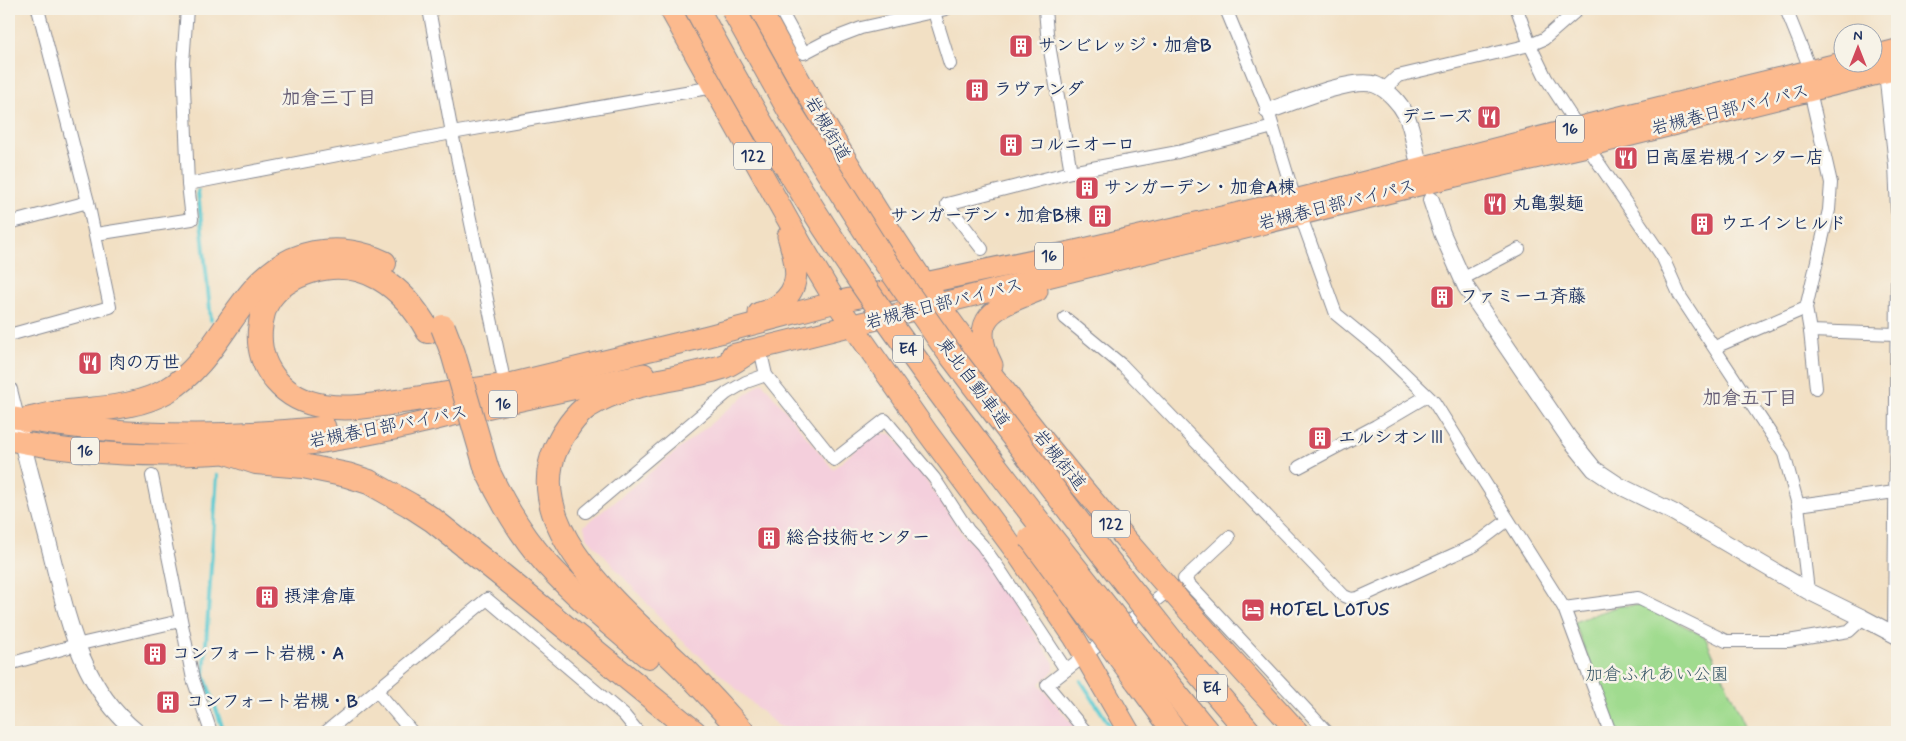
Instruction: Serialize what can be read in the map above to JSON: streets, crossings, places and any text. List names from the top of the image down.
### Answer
{
  "streets": {
    "highway": [
      "岩槻春日部バイパス",
      "岩槻街道",
      "16",
      "122",
      "E4",
      "東北自動車道"
    ]
  },
  "crossings": [
    ["岩槻春日部バイパス", "岩槻街道"],
    ["岩槻春日部バイパス", "122"]
  ],
  "districts": ["加倉三丁目", "加倉五丁目"],
  "parks": ["加倉ふれあい公園"],
  "places": {
    "building": [
      "サンビレッジ・加倉B",
      "ラヴァンダ",
      "コルニオーロ",
      "サンガーデン・加倉A棟",
      "サンガーデン・加倉B棟",
      "ウエインヒルド",
      "ファミーユ斉藤",
      "エルシオンⅢ",
      "総合技術センター",
      "摂津倉庫",
      "コンフォート岩槻・A",
      "コンフォート岩槻・B"
    ],
    "restaurant": [
      "デニーズ",
      "日高屋岩槻インター店",
      "丸亀製麺",
      "肉の万世"
    ],
    "hotel": ["HOTEL LOTUS"]
  },
  "north": "top"
}
